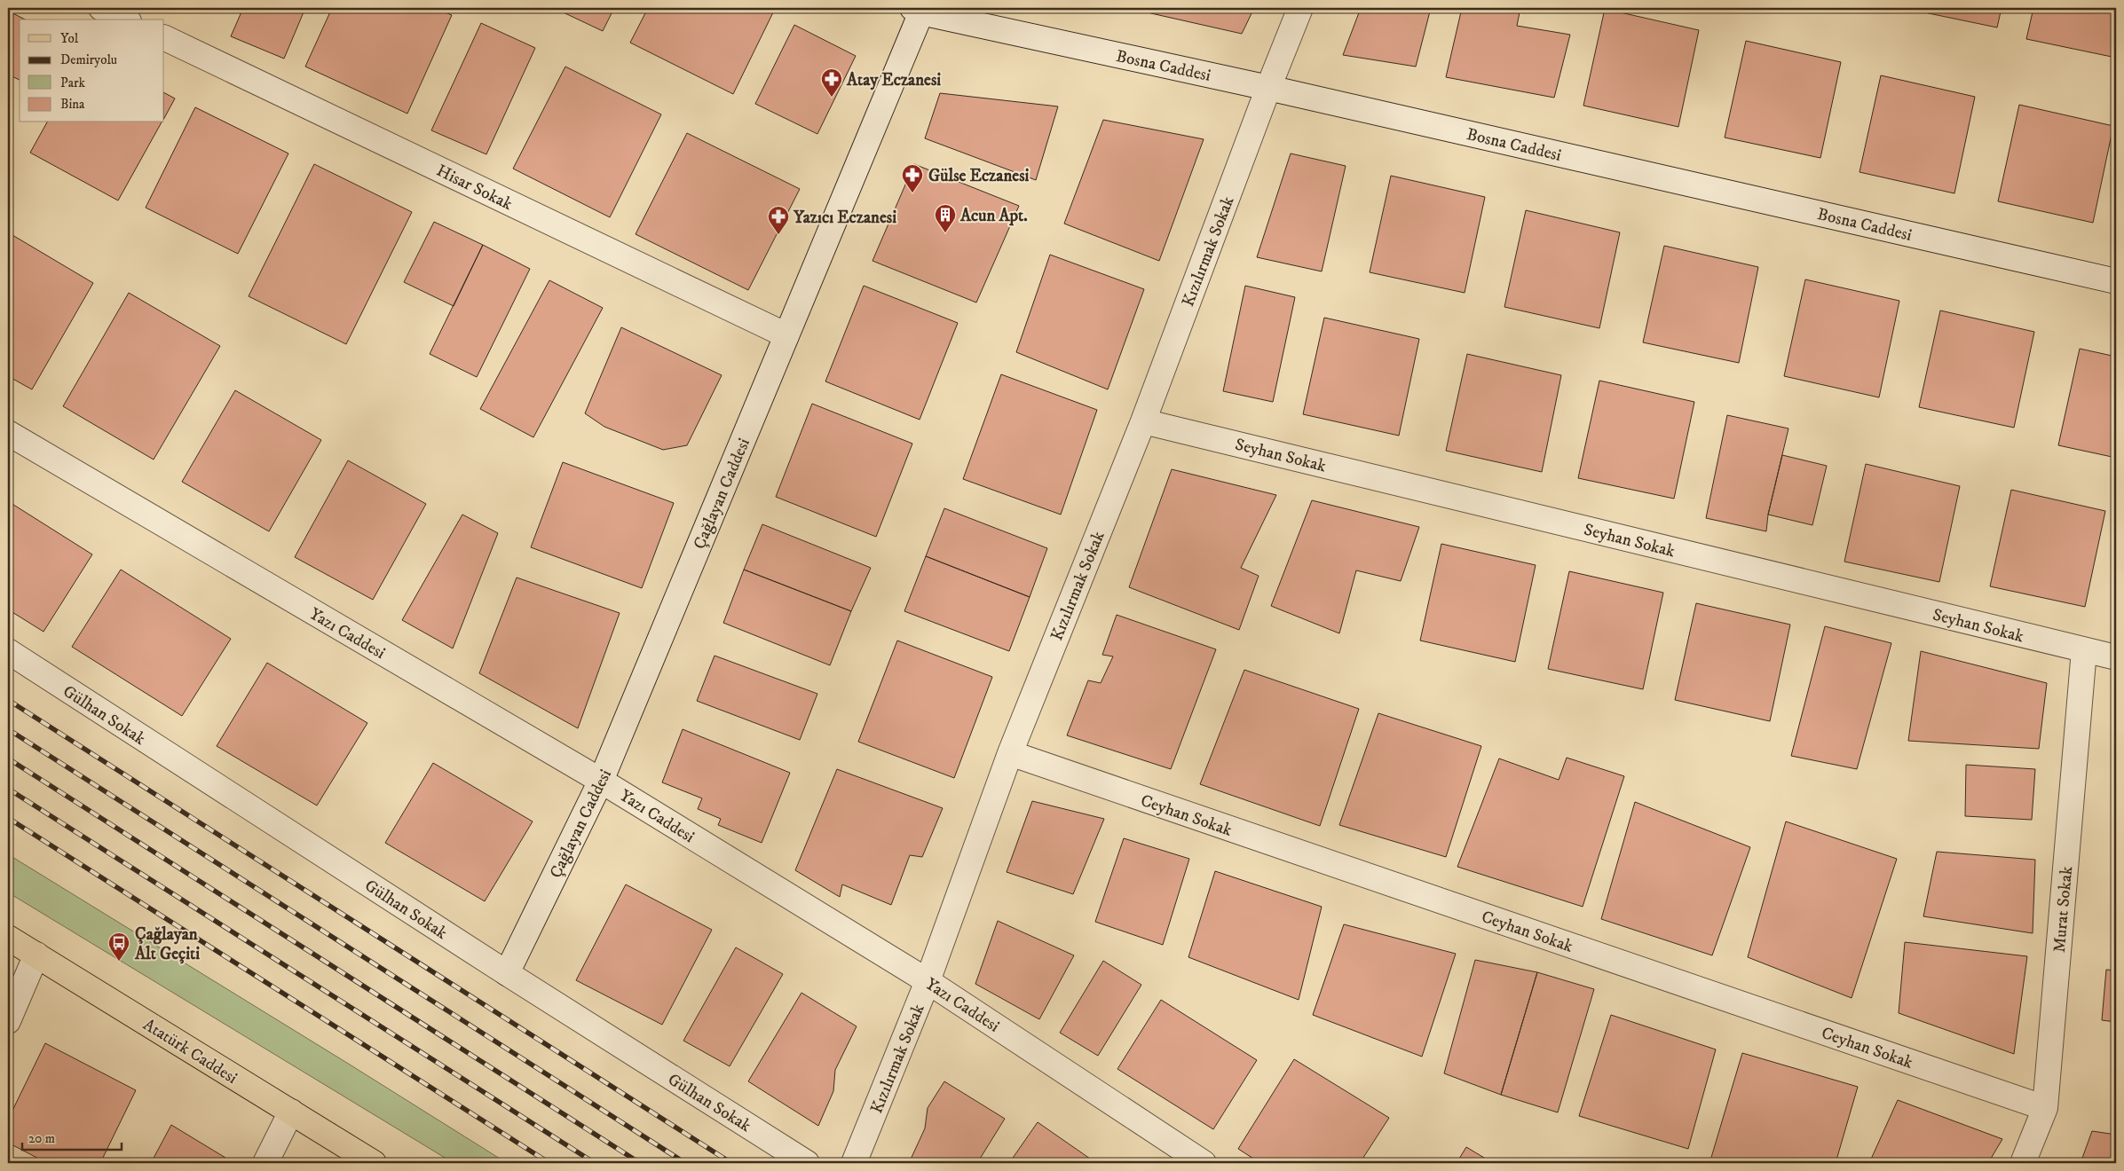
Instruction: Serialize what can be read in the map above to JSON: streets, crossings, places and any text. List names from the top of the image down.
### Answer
{
  "streets": {
    "main road": ["Atatürk Caddesi"],
    "street": [
      "Bosna Caddesi",
      "Hisar Sokak",
      "Kızılırmak Sokak",
      "Seyhan Sokak",
      "Çağlayan Caddesi",
      "Yazı Caddesi",
      "Gülhan Sokak",
      "Ceyhan Sokak",
      "Murat Sokak"
    ]
  },
  "crossings": [
    ["Bosna Caddesi", "Kızılırmak Sokak"],
    ["Bosna Caddesi", "Çağlayan Caddesi"],
    ["Hisar Sokak", "Çağlayan Caddesi"],
    ["Kızılırmak Sokak", "Seyhan Sokak"],
    ["Kızılırmak Sokak", "Yazı Caddesi"],
    ["Kızılırmak Sokak", "Ceyhan Sokak"],
    ["Seyhan Sokak", "Murat Sokak"],
    ["Çağlayan Caddesi", "Yazı Caddesi"],
    ["Çağlayan Caddesi", "Gülhan Sokak"],
    ["Ceyhan Sokak", "Murat Sokak"]
  ],
  "places": {
    "pharmacy": ["Atay Eczanesi", "Gülse Eczanesi", "Yazıcı Eczanesi"],
    "building": ["Acun Apt."],
    "bus stop": ["Çağlayan Alt Geçiti"]
  },
  "legend": [
    "Yol",
    "Demiryolu",
    "Park",
    "Bina"
  ],
  "scale_bar": "20 m"
}
